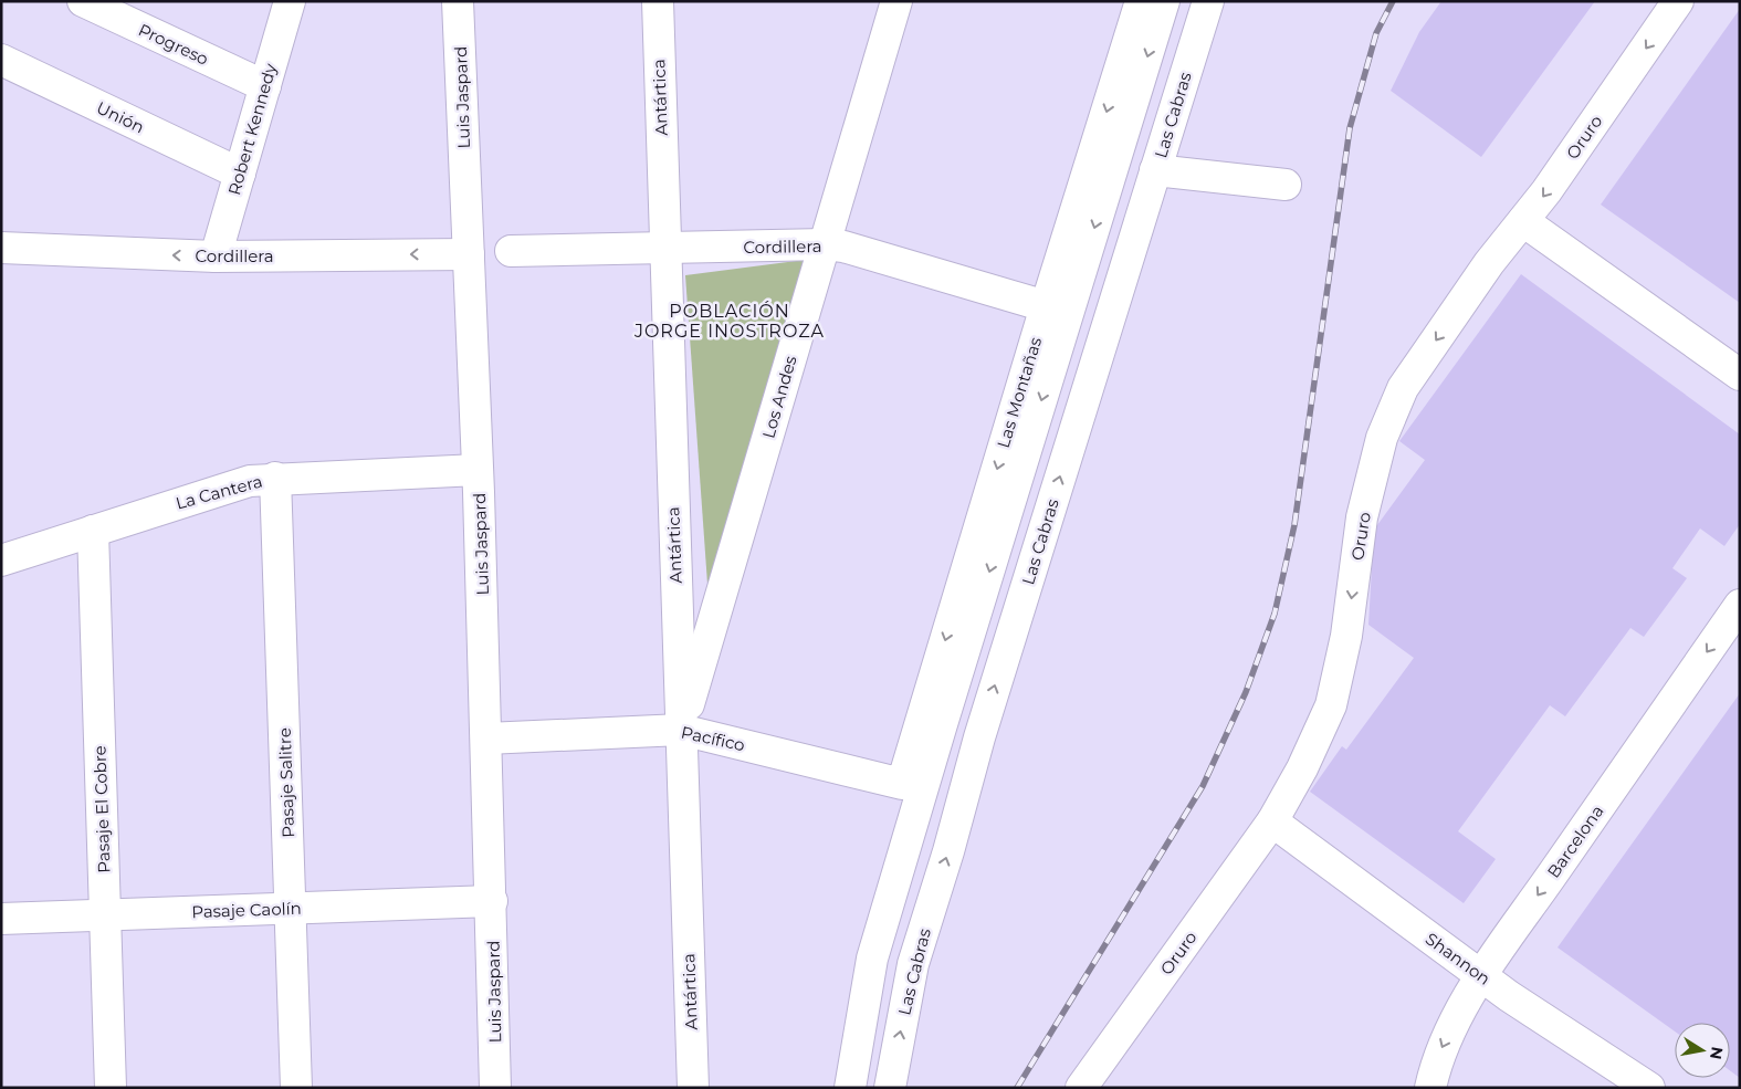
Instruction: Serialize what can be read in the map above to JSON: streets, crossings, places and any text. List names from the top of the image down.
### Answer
{
  "streets": {
    "street": [
      "Progreso",
      "Luis Jaspard",
      "Antártica",
      "Las Cabras",
      "Unión",
      "Robert Kennedy",
      "Oruro",
      "Cordillera",
      "Las Montañas",
      "Los Andes",
      "La Cantera",
      "Pacífico",
      "Pasaje Salitre",
      "Pasaje El Cobre",
      "Barcelona",
      "Pasaje Caolín",
      "Shannon"
    ]
  },
  "crossings": [
    ["Progreso", "Robert Kennedy"],
    ["Luis Jaspard", "Cordillera"],
    ["Luis Jaspard", "La Cantera"],
    ["Luis Jaspard", "Pacífico"],
    ["Luis Jaspard", "Pasaje Caolín"],
    ["Antártica", "Cordillera"],
    ["Antártica", "Los Andes"],
    ["Antártica", "Pacífico"],
    ["Unión", "Robert Kennedy"],
    ["Robert Kennedy", "Cordillera"],
    ["Oruro", "Shannon"],
    ["Cordillera", "Las Montañas"],
    ["Cordillera", "Los Andes"],
    ["Las Montañas", "Pacífico"],
    ["Los Andes", "Pacífico"],
    ["La Cantera", "Pasaje Salitre"],
    ["La Cantera", "Pasaje El Cobre"],
    ["Pasaje Salitre", "Pasaje Caolín"],
    ["Pasaje El Cobre", "Pasaje Caolín"],
    ["Barcelona", "Shannon"]
  ],
  "one_way": ["Oruro", "Cordillera", "Barcelona"],
  "districts": ["POBLACIÓN JORGE INOSTROZA"],
  "north": "right"
}
